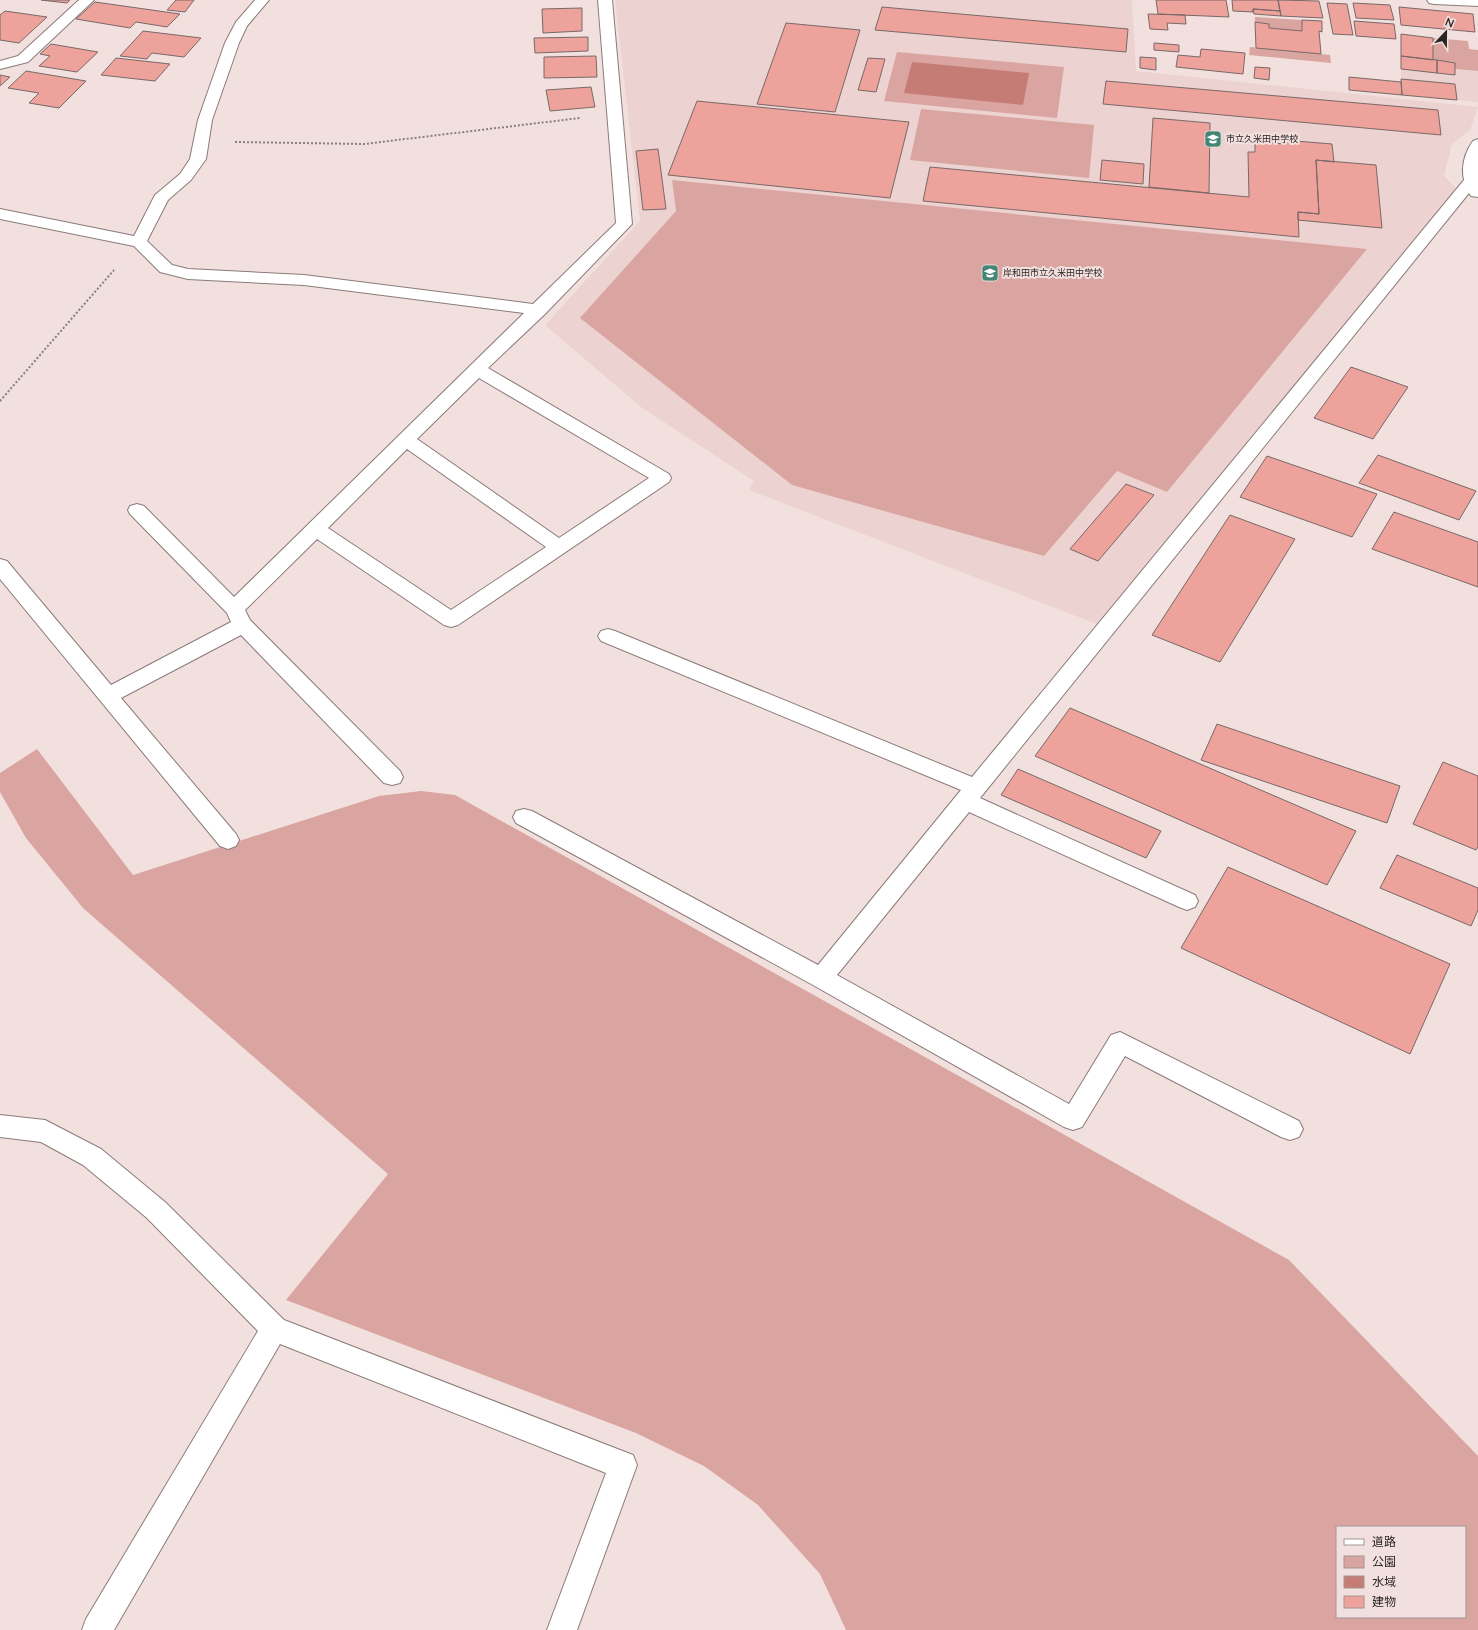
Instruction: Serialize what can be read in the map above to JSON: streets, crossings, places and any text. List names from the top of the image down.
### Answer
{
  "places": {
    "school or university": ["市立久米田中学校", "岸和田市立久米田中学校"]
  },
  "legend": [
    "道路",
    "公園",
    "水域",
    "建物"
  ],
  "north": "top"
}
